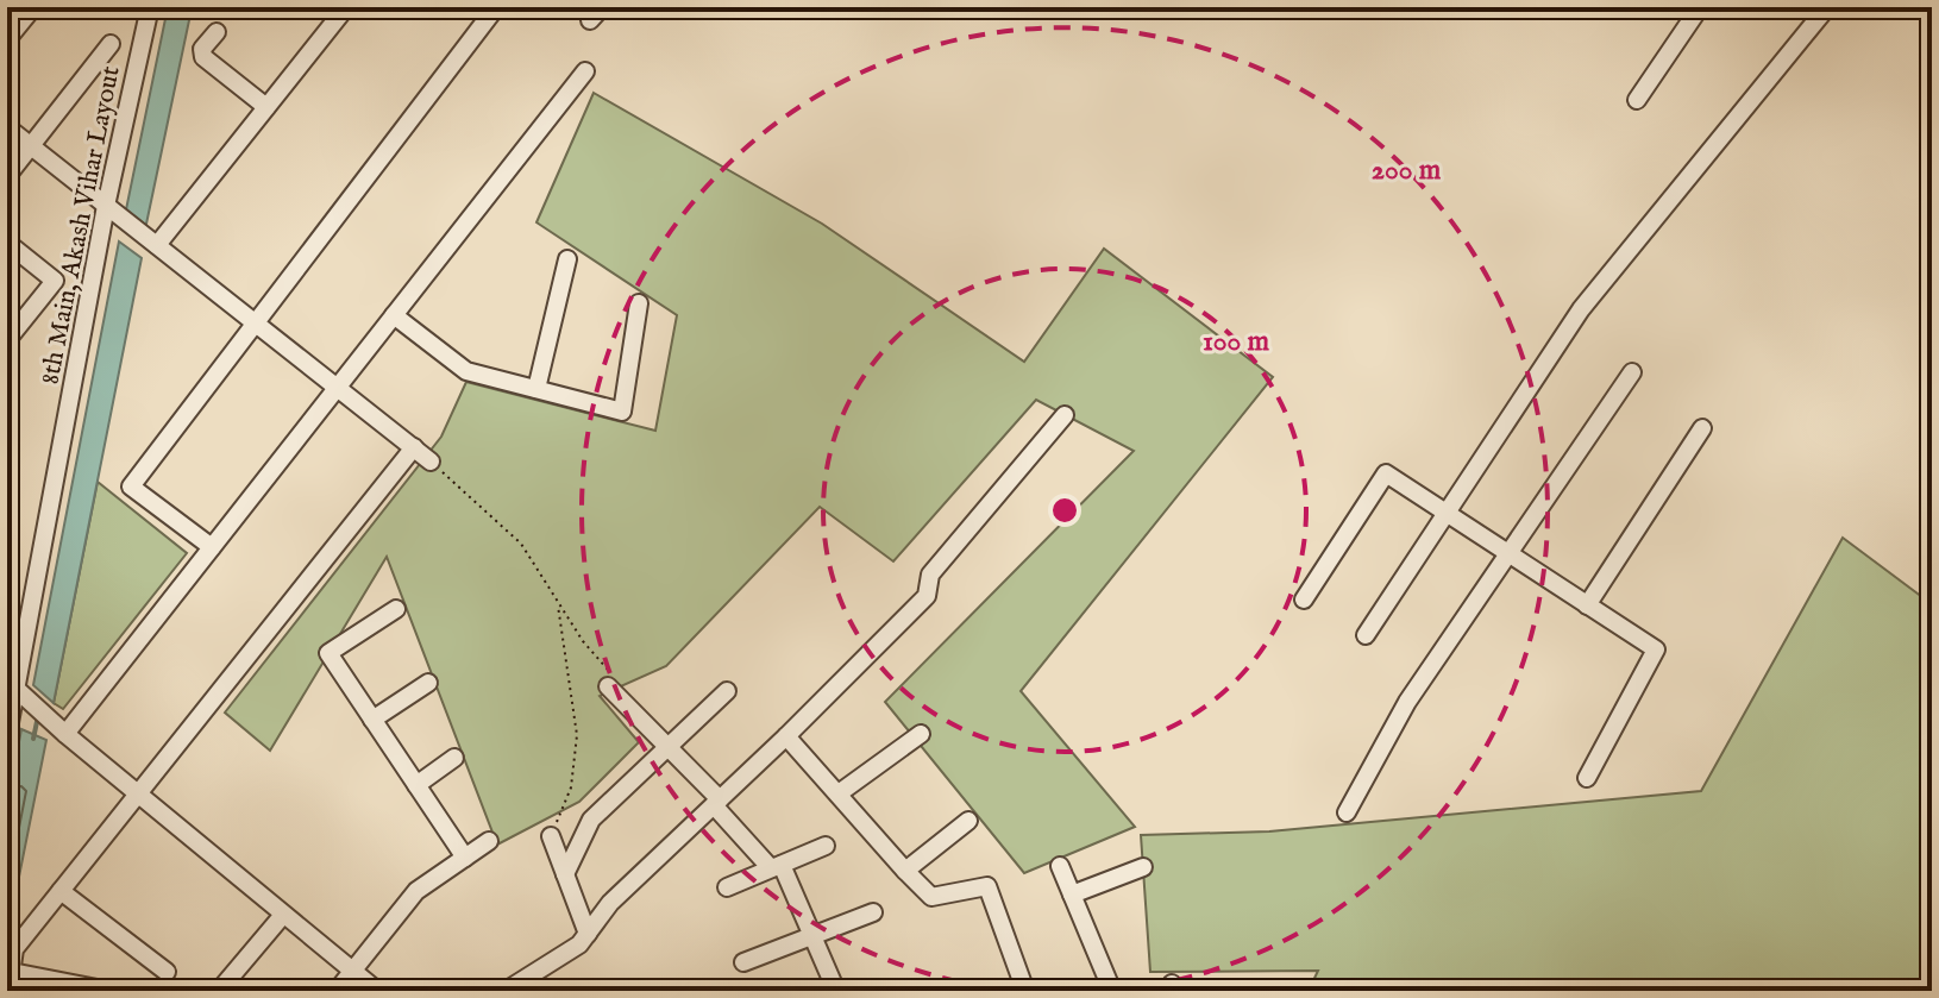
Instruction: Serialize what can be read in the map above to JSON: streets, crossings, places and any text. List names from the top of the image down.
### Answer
{
  "streets": {
    "street": ["8th Main, Akash Vihar Layout"]
  },
  "rings": ["200 m", "100 m"]
}
